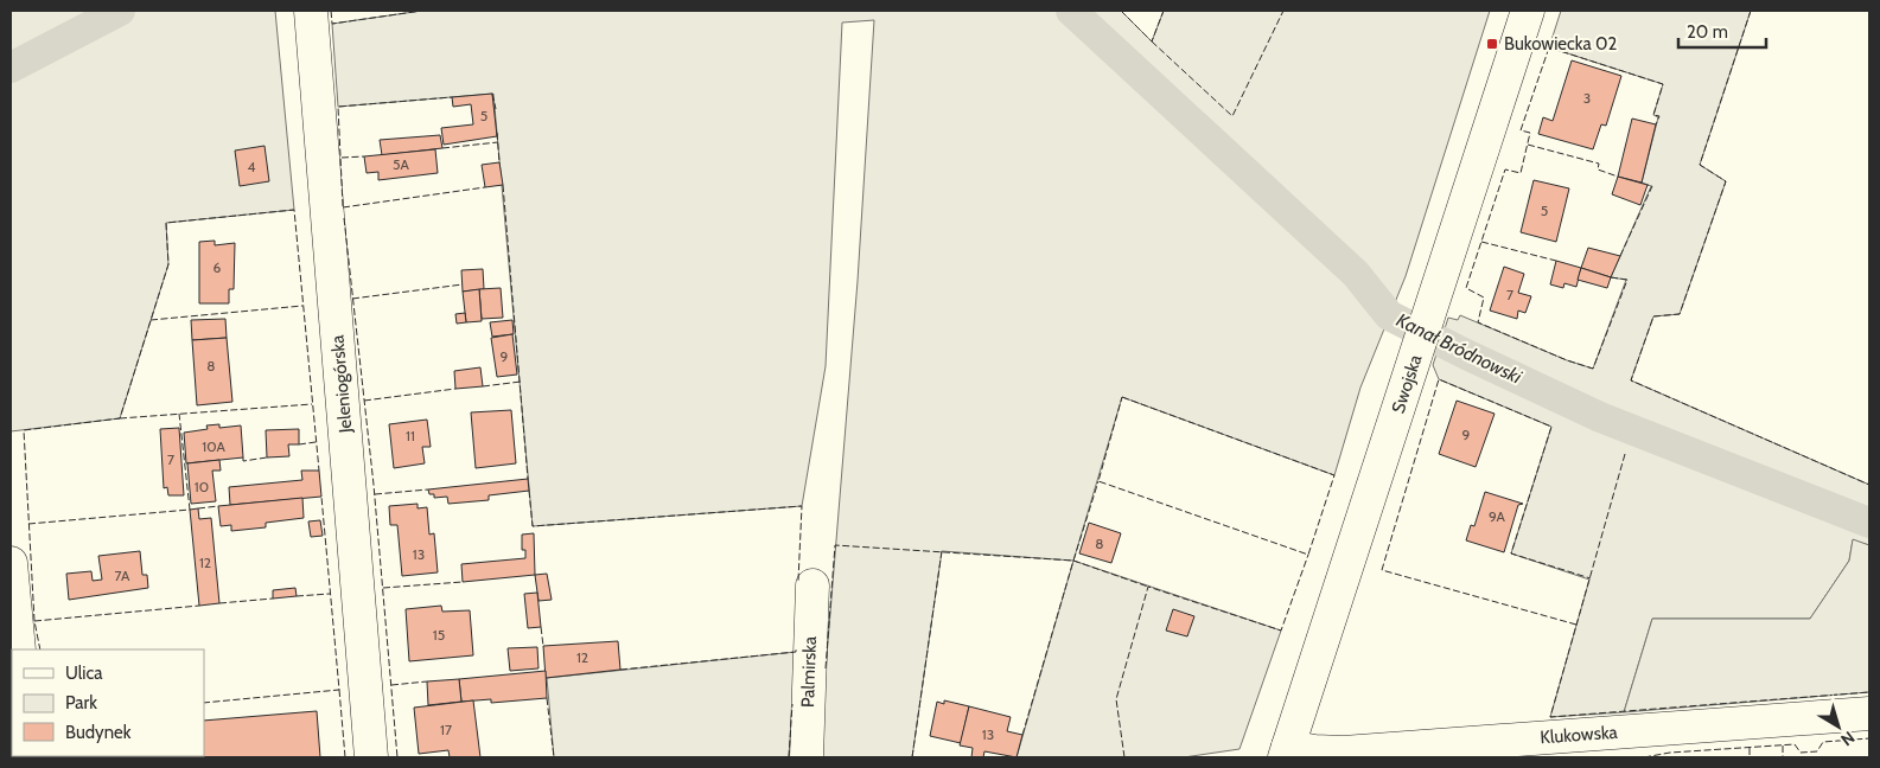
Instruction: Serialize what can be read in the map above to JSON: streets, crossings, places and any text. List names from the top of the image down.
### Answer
{
  "streets": {
    "street": [
      "Jeleniogórska",
      "Swojska",
      "Palmirska",
      "Klukowska"
    ]
  },
  "crossings": [
    ["Swojska", "Klukowska"]
  ],
  "water": ["Kanał Bródnowski"],
  "places": {
    "transit": ["Bukowiecka 02"]
  },
  "house_numbers": [
    "3",
    "5",
    "5A",
    "4",
    "5",
    "6",
    "7",
    "9",
    "8",
    "9",
    "11",
    "10A",
    "7",
    "10",
    "9A",
    "8",
    "13",
    "12",
    "7A",
    "15",
    "12",
    "17",
    "13"
  ],
  "legend": ["Ulica", "Park", "Budynek"],
  "scale_bar": "20 m",
  "north": "bottom right"
}
